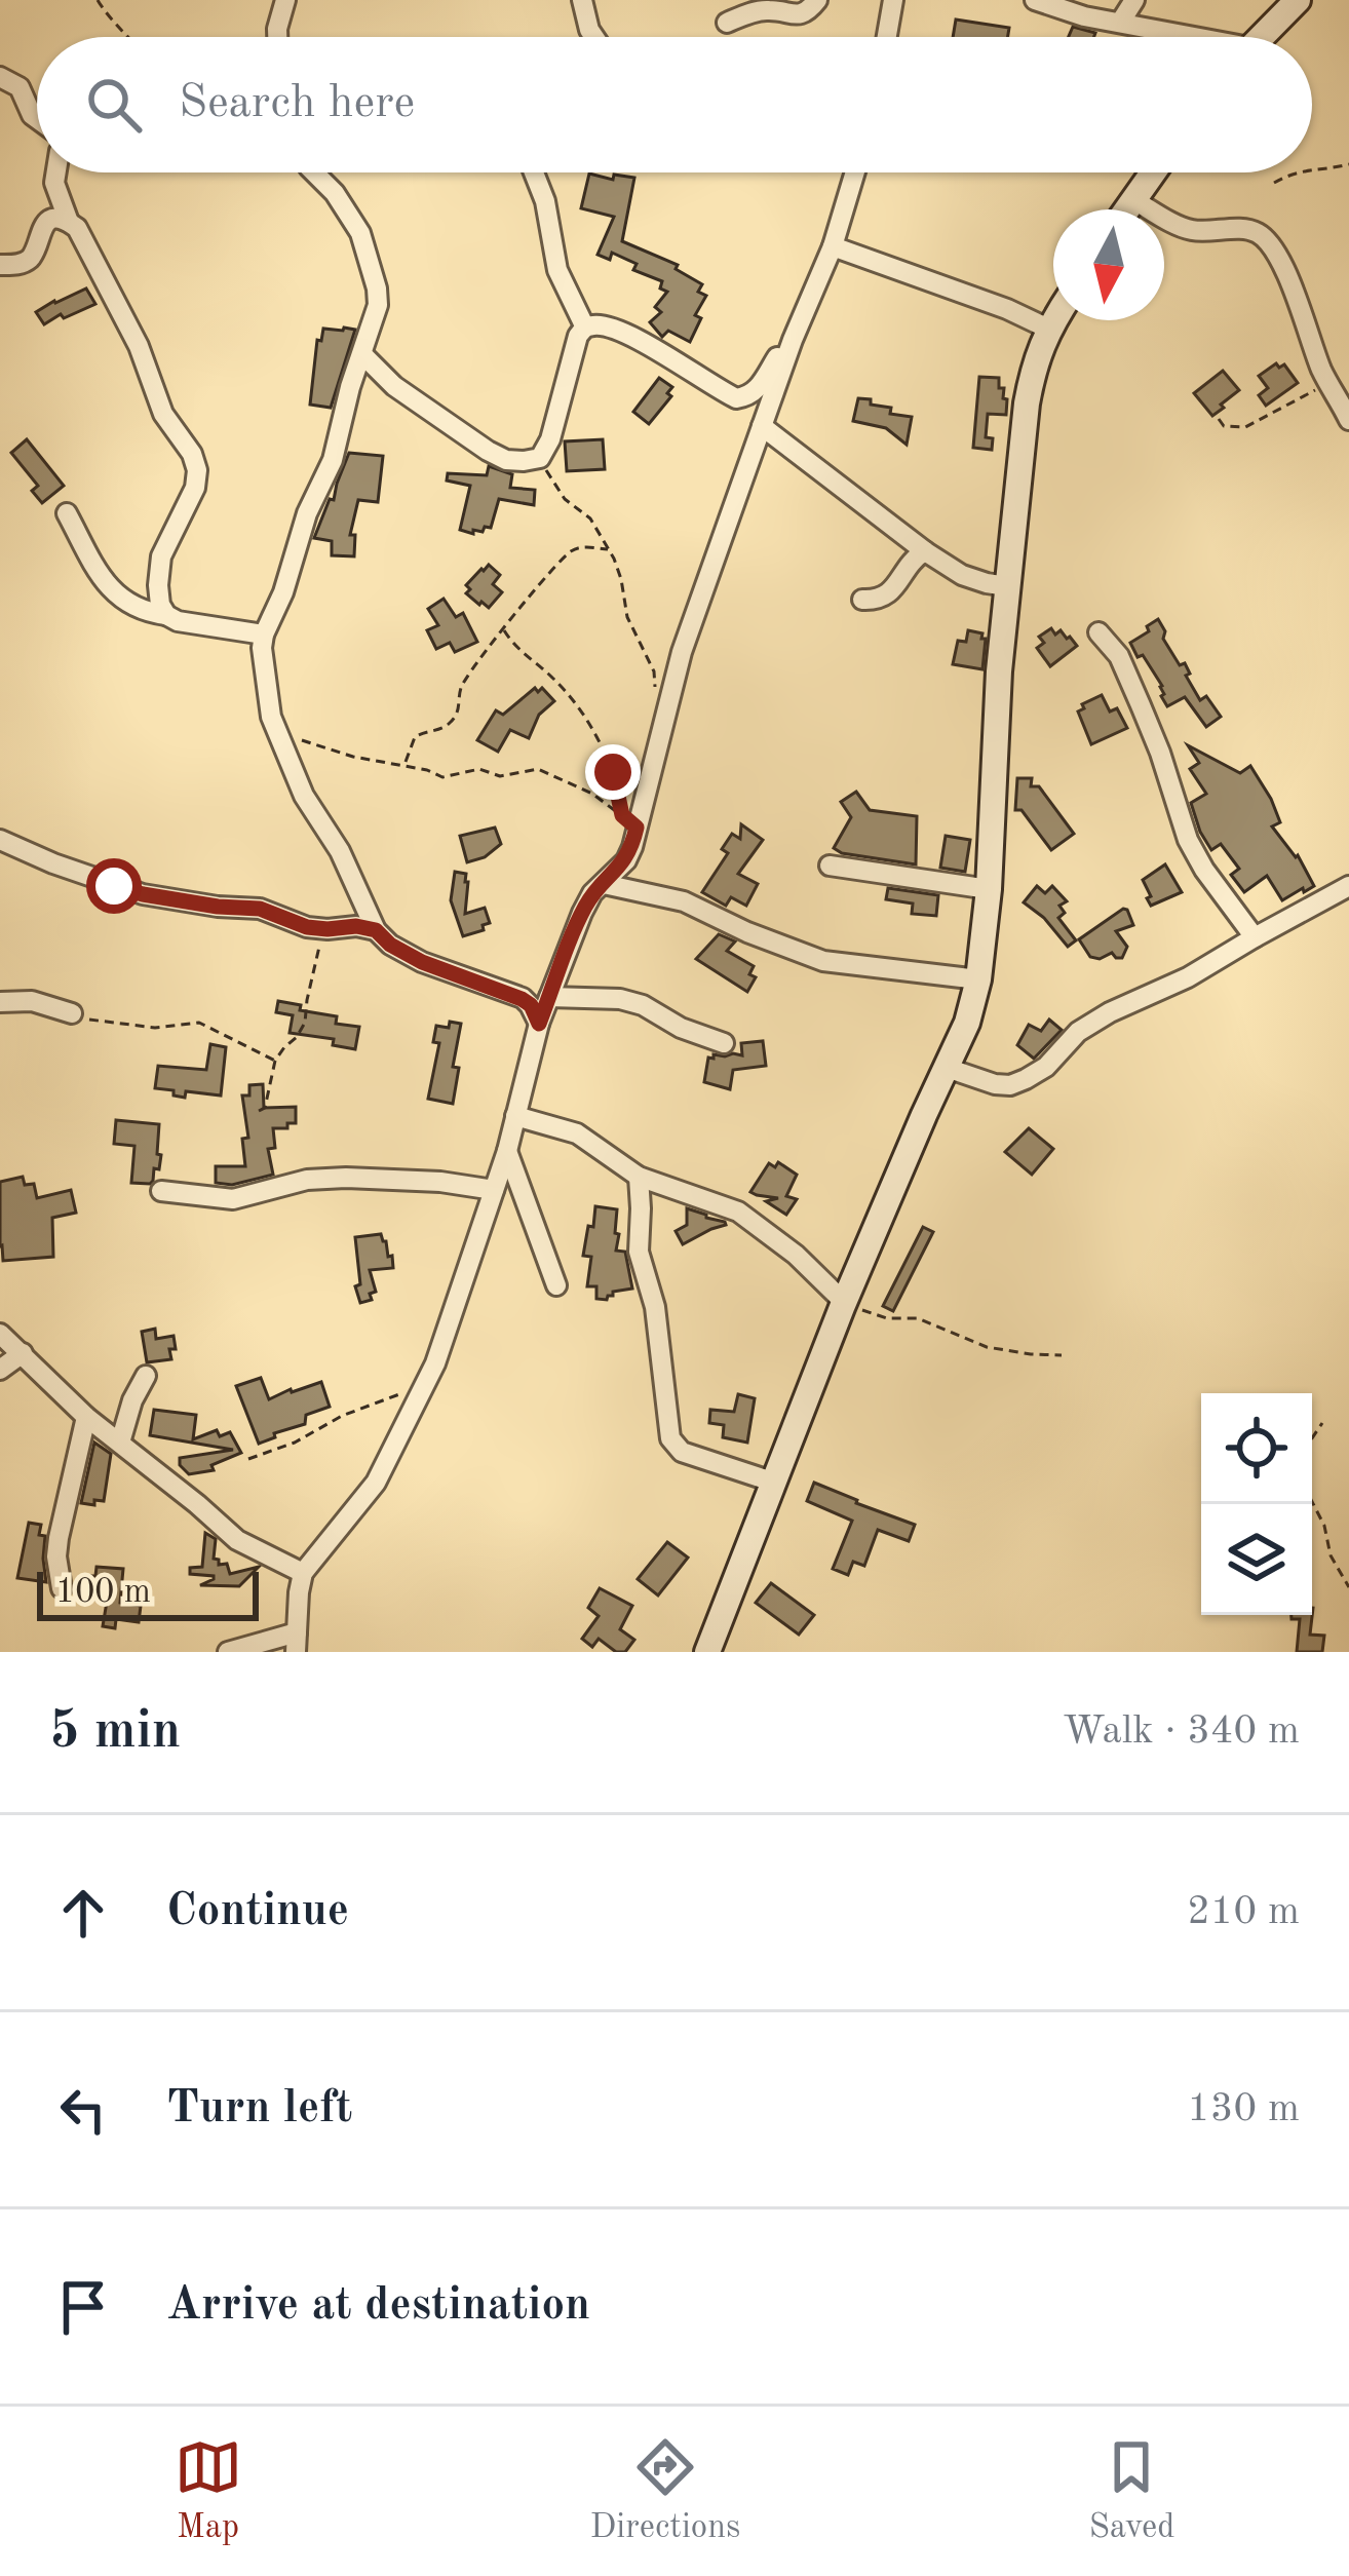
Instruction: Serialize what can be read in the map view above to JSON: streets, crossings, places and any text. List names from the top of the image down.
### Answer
{
  "scale_bar": "100 m",
  "north": "bottom",
  "page": {
    "search": "Search here",
    "scale": "100 m",
    "heading": ["5 min", "Walk · 340 m"],
    "list": [
      ["Continue", "210 m"],
      ["Turn left", "130 m"],
      "Arrive at destination"
    ],
    "nav": ["Map", "Directions", "Saved"]
  }
}
